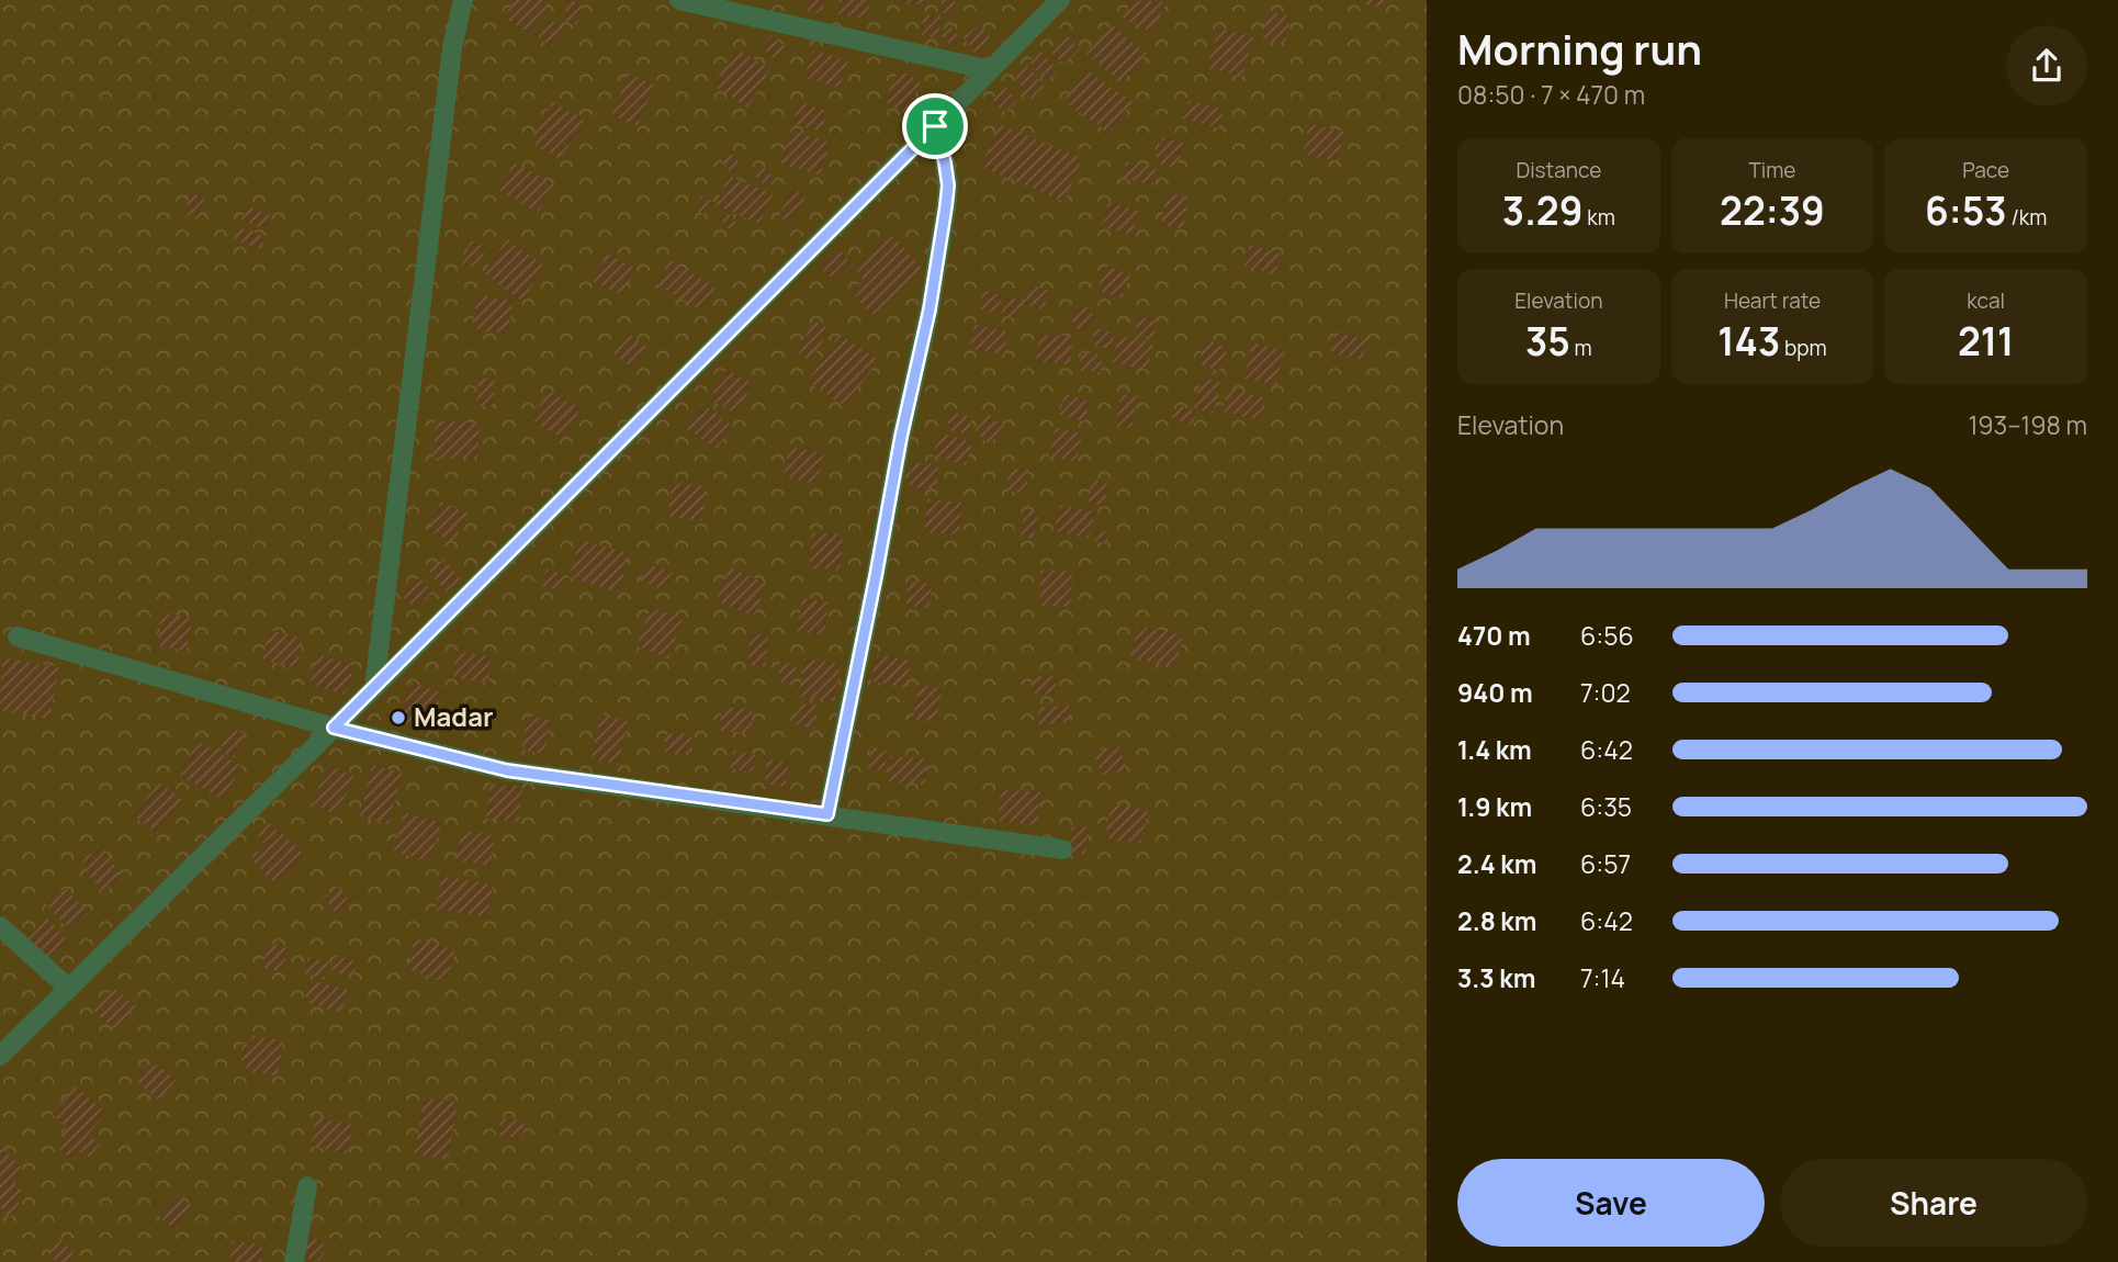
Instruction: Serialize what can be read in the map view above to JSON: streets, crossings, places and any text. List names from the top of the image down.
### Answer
{
  "places": ["Madar"],
  "page": {
    "heading": ["Morning run", "08:50 · 7 × 470 m"],
    "stats": [
      ["Distance", "3.29 km"],
      ["Time", "22:39"],
      ["Pace", "6:53 /km"],
      ["Elevation", "35 m"],
      ["Heart rate", "143 bpm"],
      ["kcal", "211"]
    ],
    "chart": ["Elevation", "193–198 m"],
    "list": [
      {
        "name": "470 m",
        "note": "6:56"
      },
      {
        "name": "940 m",
        "note": "7:02"
      },
      {
        "name": "1.4 km",
        "note": "6:42"
      },
      {
        "name": "1.9 km",
        "note": "6:35"
      },
      {
        "name": "2.4 km",
        "note": "6:57"
      },
      {
        "name": "2.8 km",
        "note": "6:42"
      },
      {
        "name": "3.3 km",
        "note": "7:14"
      }
    ],
    "buttons": ["Save", "Share"]
  }
}
